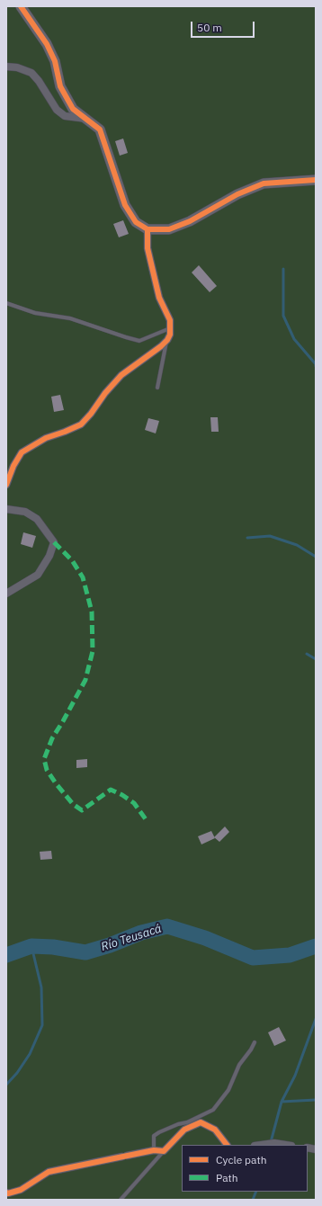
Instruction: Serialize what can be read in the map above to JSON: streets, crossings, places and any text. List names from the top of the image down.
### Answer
{
  "water": ["Río Teusacá"],
  "legend": ["Cycle path", "Path"],
  "scale_bar": "50 m"
}
